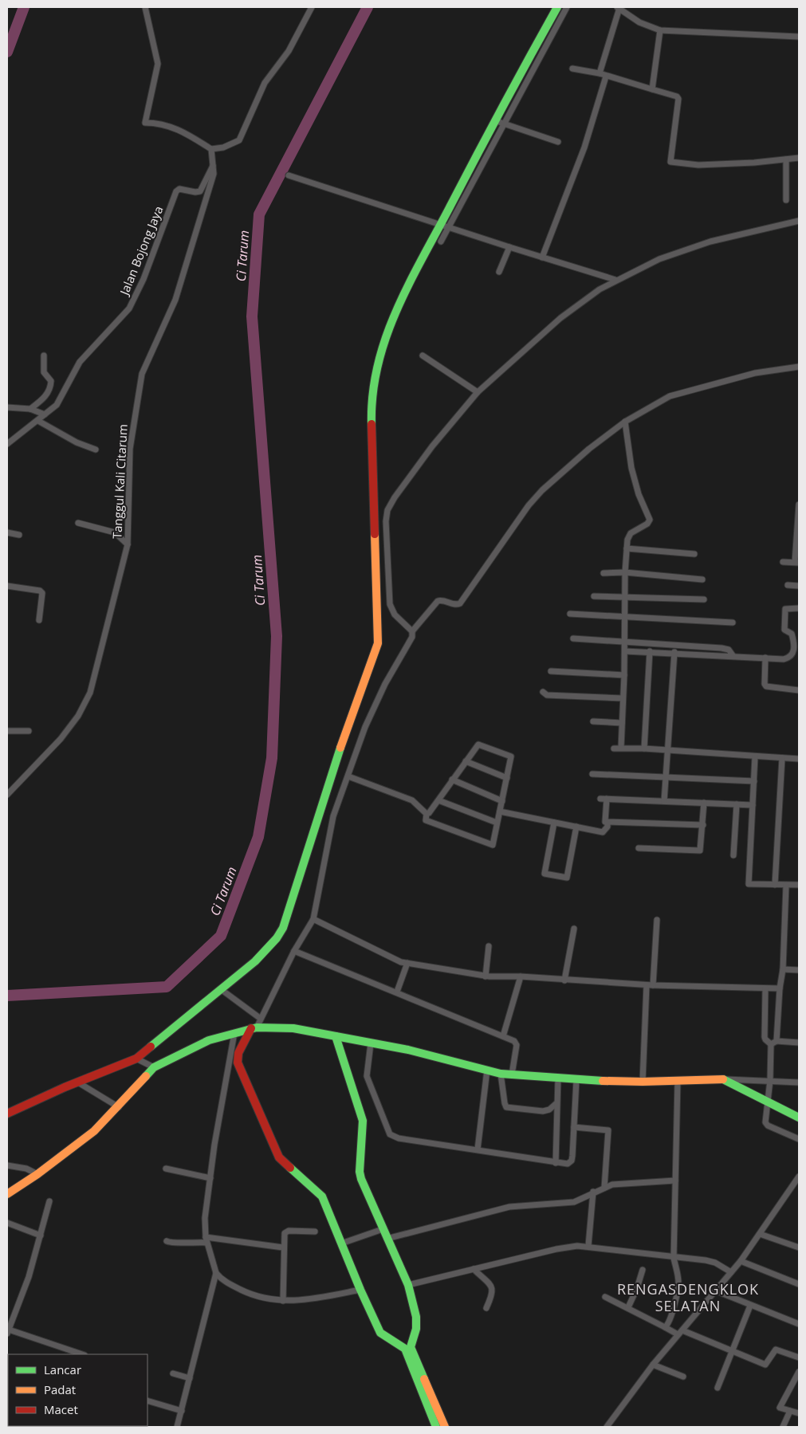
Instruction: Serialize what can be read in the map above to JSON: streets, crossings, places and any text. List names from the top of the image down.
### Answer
{
  "streets": {
    "street": ["Jalan Bojong Jaya", "Tanggul Kali Citarum"]
  },
  "crossings": [
    ["Jalan Bojong Jaya", "Tanggul Kali Citarum"]
  ],
  "districts": ["RENGASDENGKLOK SELATAN"],
  "water": ["Ci Tarum"],
  "legend": ["Lancar", "Padat", "Macet"]
}
